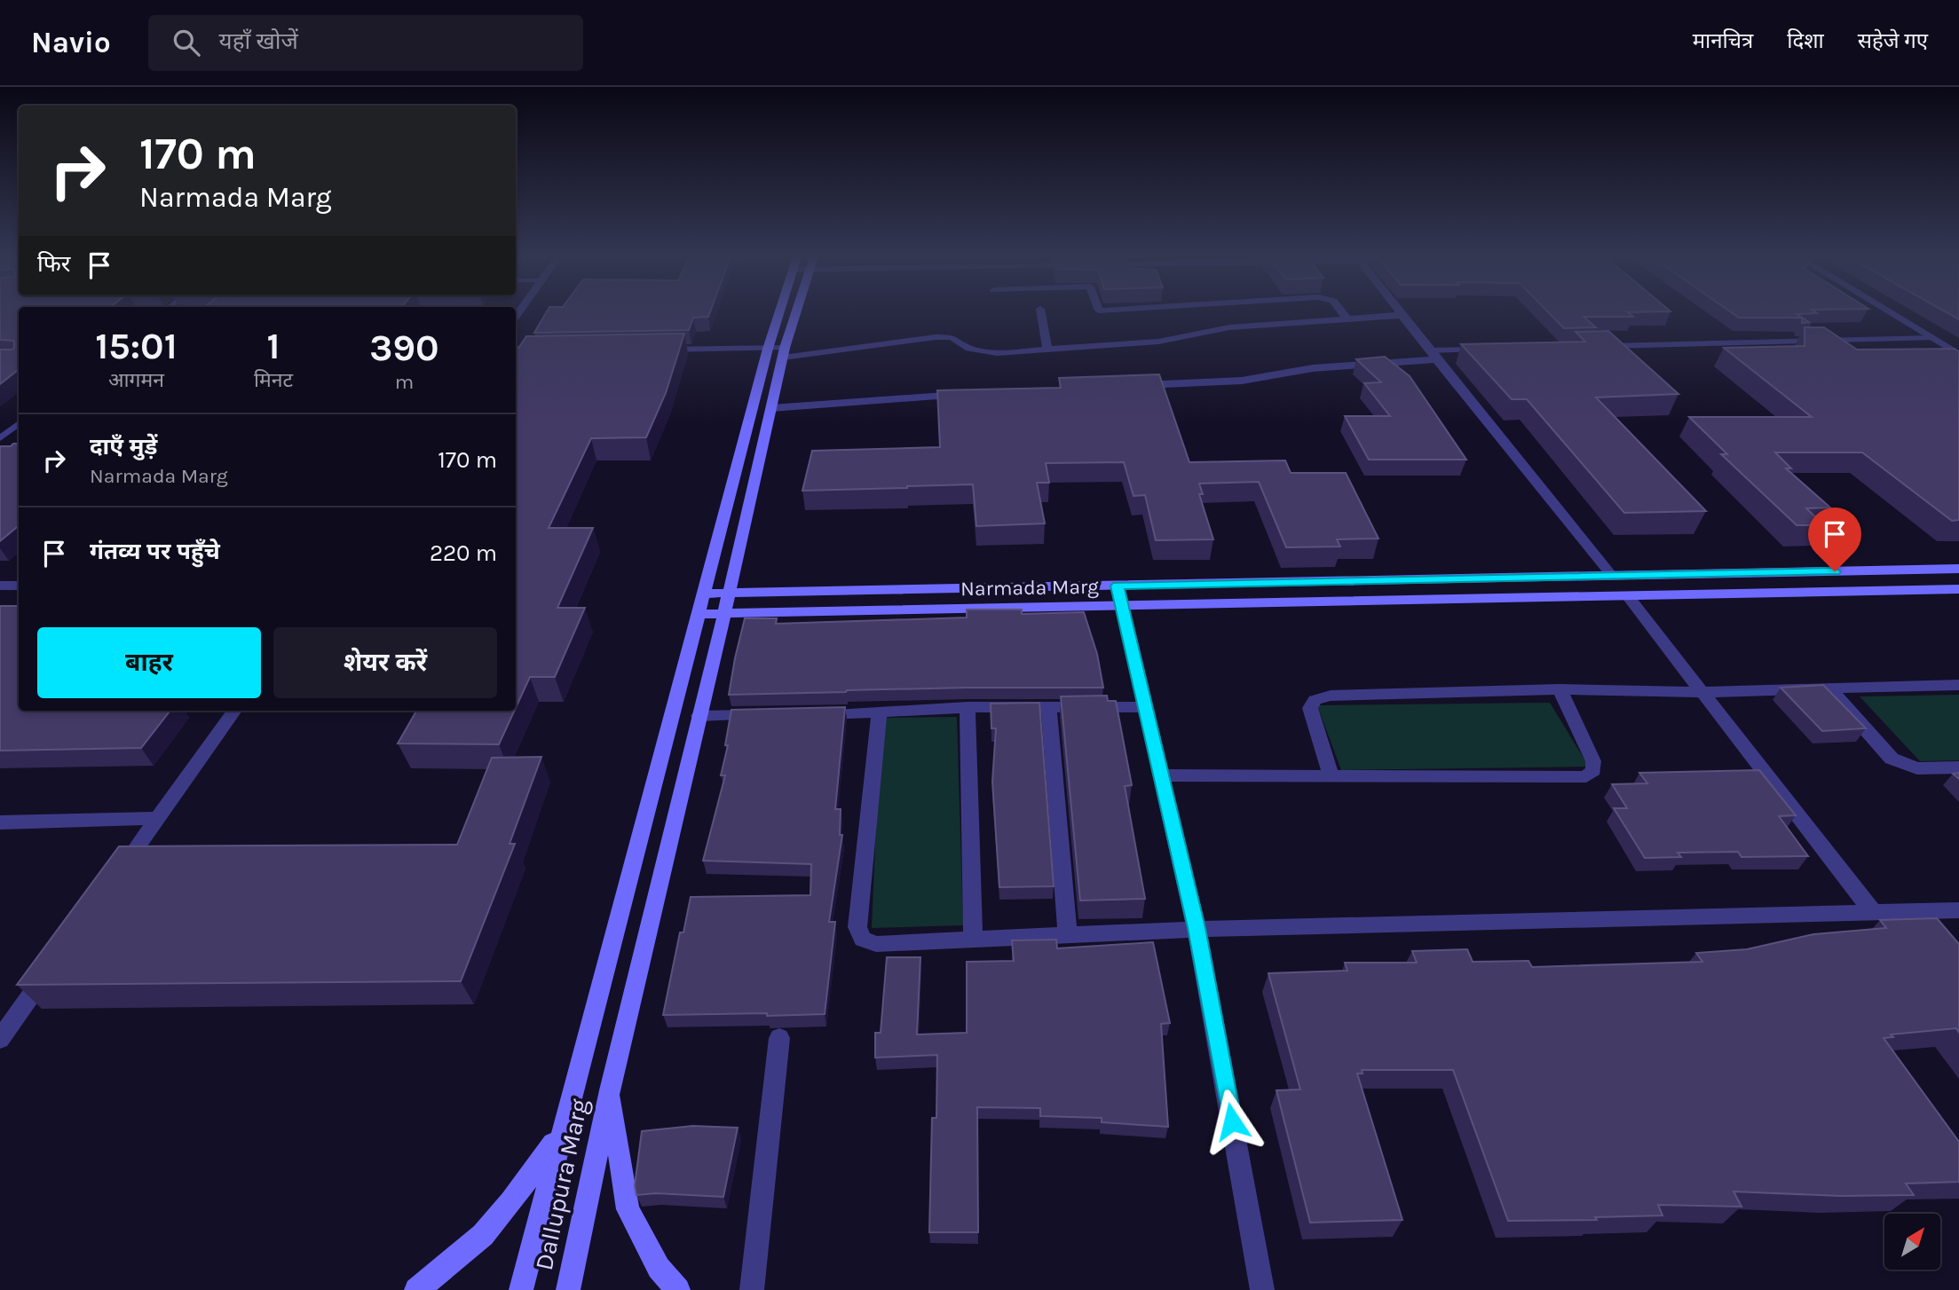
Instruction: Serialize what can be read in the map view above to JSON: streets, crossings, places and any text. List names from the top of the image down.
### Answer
{
  "streets": {
    "main road": ["Narmada Marg", "Dallupura Marg"]
  },
  "crossings": [
    ["Narmada Marg", "Dallupura Marg"]
  ],
  "north": "top right",
  "page": {
    "header": "Navio",
    "search": "यहाँ खोजें",
    "nav": ["मानचित्र", "दिशा", "सहेजे गए"],
    "turn": ["170 m", "Narmada Marg"],
    "then": "फिर",
    "eta": [
      "15:01",
      "आगमन",
      "1",
      "मिनट",
      "390",
      "m"
    ],
    "list": [
      {
        "name": "दाएँ मुड़ें",
        "note": "Narmada Marg",
        "value": "170 m"
      },
      {
        "name": "गंतव्य पर पहुँचे",
        "value": "220 m"
      }
    ],
    "buttons": ["बाहर", "शेयर करें"]
  }
}
